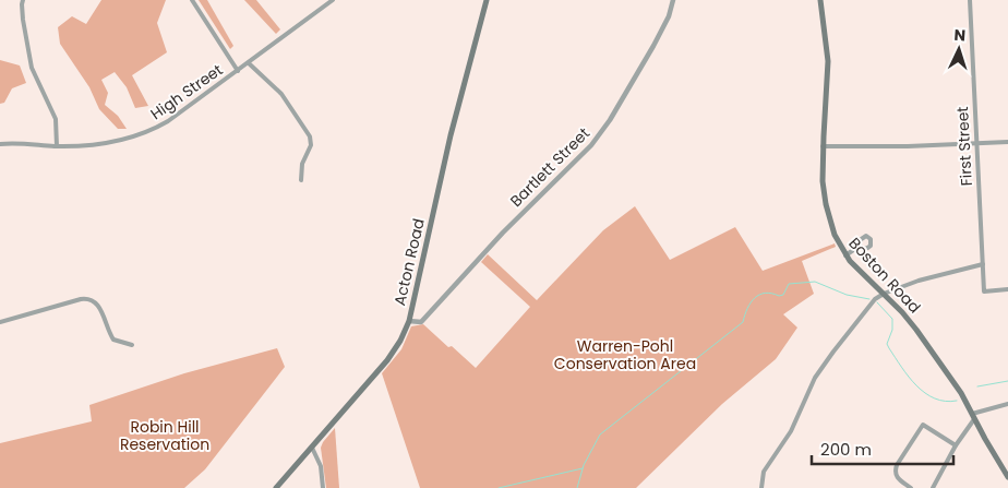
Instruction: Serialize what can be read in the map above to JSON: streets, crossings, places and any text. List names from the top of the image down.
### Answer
{
  "streets": {
    "main road": ["Acton Road", "Boston Road"],
    "street": ["High Street", "First Street", "Bartlett Street"]
  },
  "crossings": [
    ["Bartlett Street", "Acton Road"]
  ],
  "parks": ["Warren-Pohl Conservation Area", "Robin Hill Reservation"],
  "scale_bar": "200 m",
  "north": "top"
}
